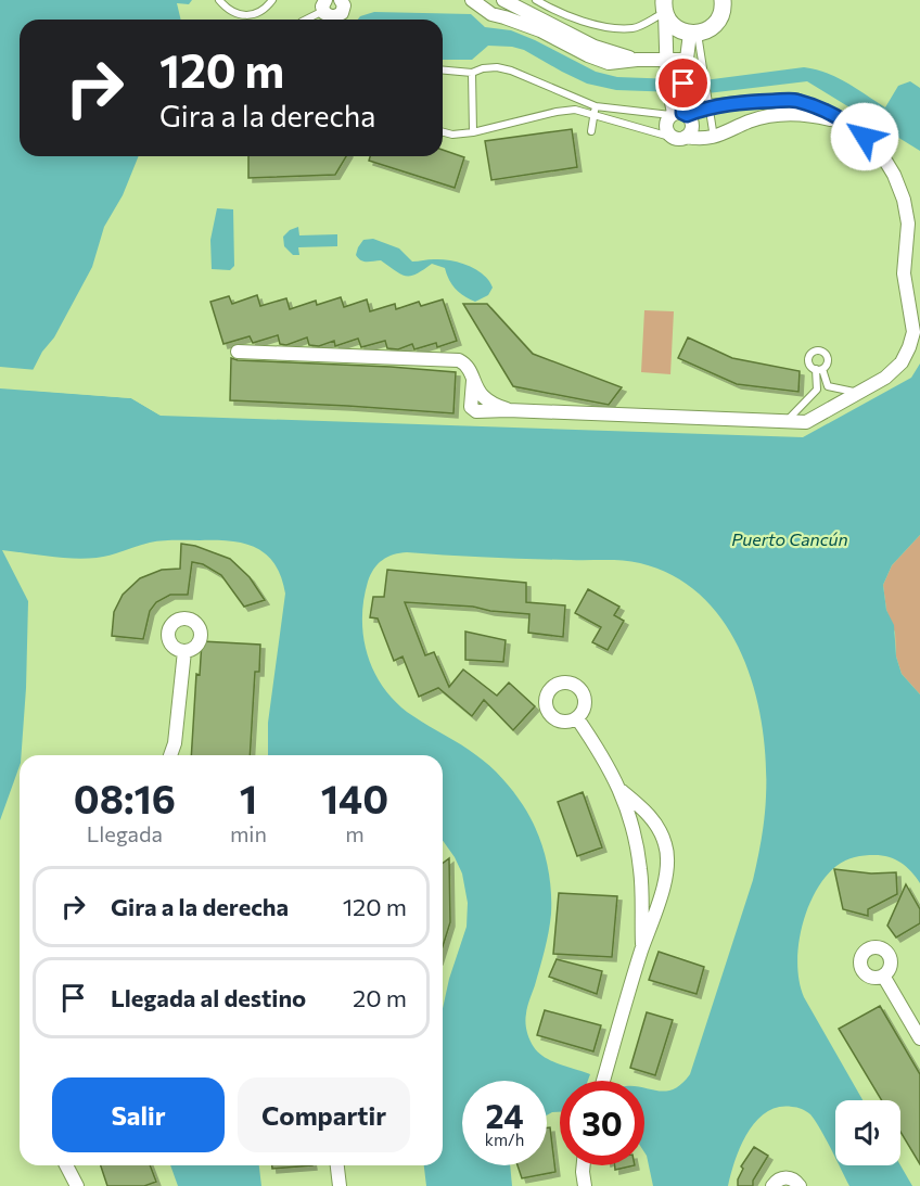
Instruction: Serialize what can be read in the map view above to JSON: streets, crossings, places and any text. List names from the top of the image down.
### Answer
{
  "water": ["Puerto Cancún"],
  "page": {
    "turn": ["120 m", "Gira a la derecha"],
    "eta": [
      "08:16",
      "Llegada",
      "1",
      "min",
      "140",
      "m"
    ],
    "list": [
      {
        "name": "Gira a la derecha",
        "value": "120 m"
      },
      {
        "name": "Llegada al destino",
        "value": "20 m"
      }
    ],
    "buttons": ["Salir", "Compartir"],
    "speed": "24 km/h",
    "limit": "30"
  }
}
